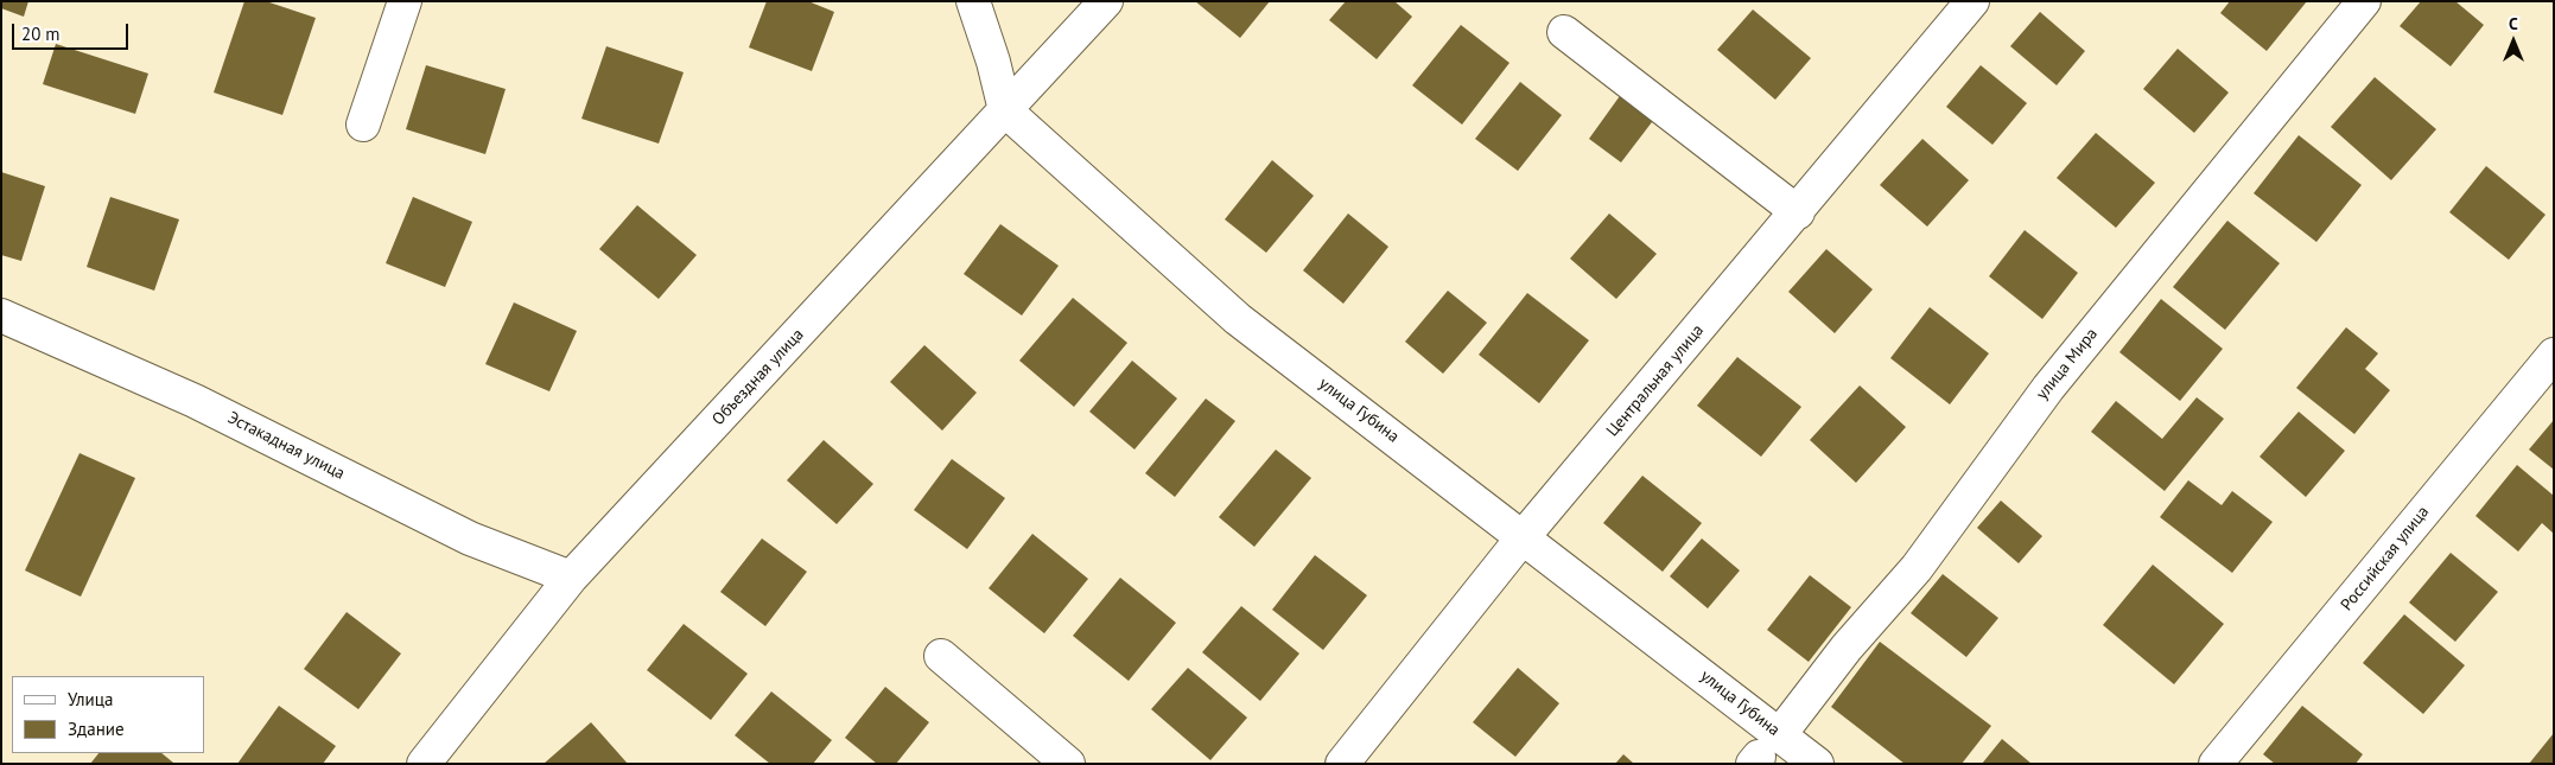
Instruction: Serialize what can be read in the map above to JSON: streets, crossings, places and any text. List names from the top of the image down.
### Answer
{
  "streets": {
    "street": [
      "улица Мира",
      "Объездная улица",
      "Центральная улица",
      "улица Губина",
      "Эстакадная улица",
      "Российская улица"
    ]
  },
  "crossings": [
    ["улица Мира", "улица Губина"],
    ["Объездная улица", "улица Губина"],
    ["Объездная улица", "Эстакадная улица"],
    ["Центральная улица", "улица Губина"]
  ],
  "legend": ["Улица", "Здание"],
  "scale_bar": "20 m",
  "north": "top"
}
